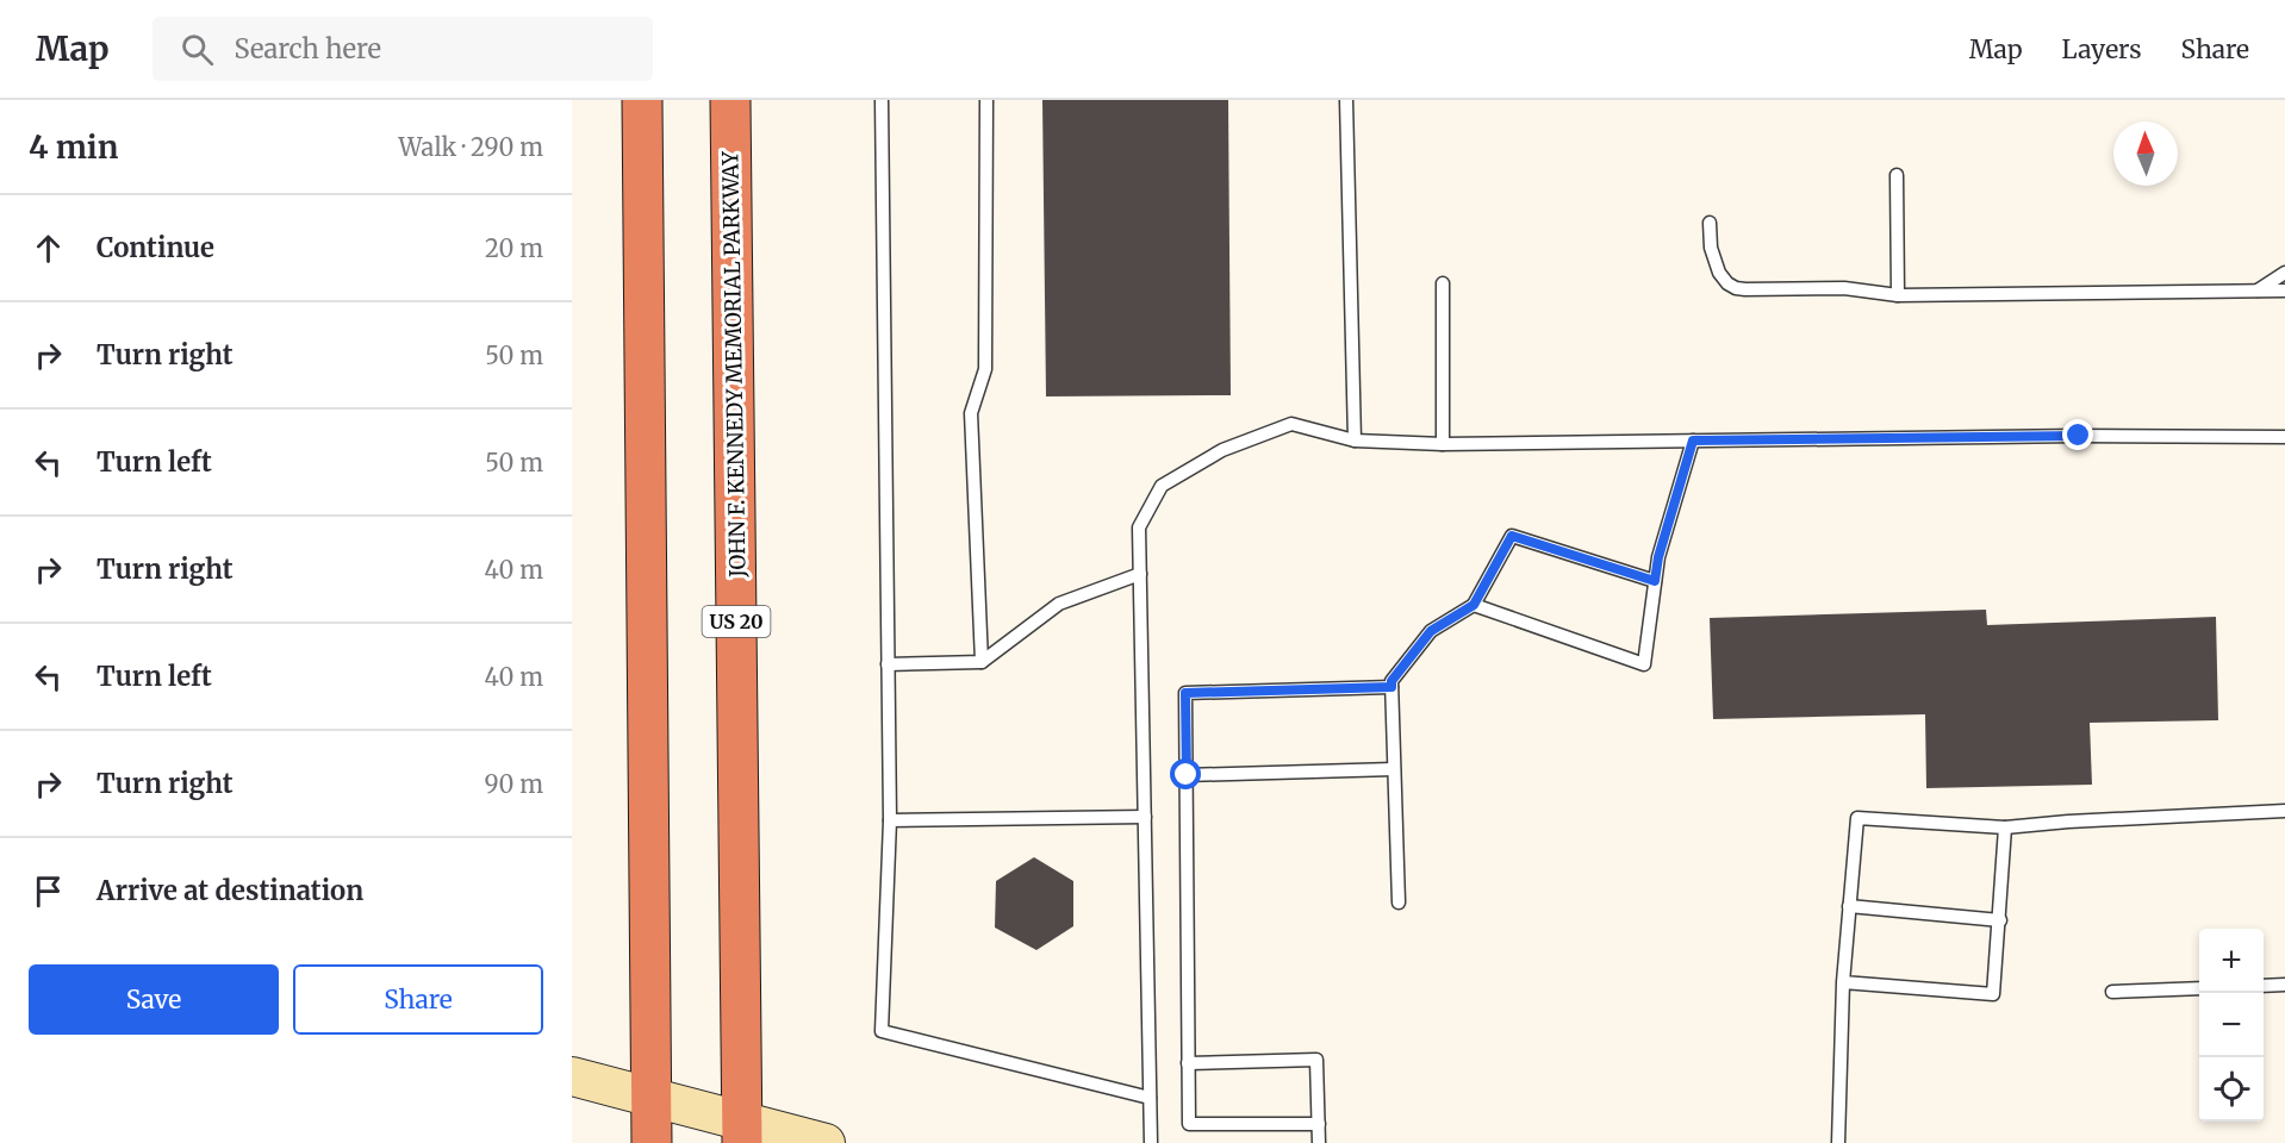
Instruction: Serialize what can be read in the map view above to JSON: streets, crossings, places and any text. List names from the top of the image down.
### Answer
{
  "streets": {
    "highway": ["JOHN F. KENNEDY MEMORIAL PARKWAY", "US 20"]
  },
  "north": "top",
  "page": {
    "header": "Map",
    "search": "Search here",
    "nav": ["Map", "Layers", "Share"],
    "heading": ["4 min", "Walk · 290 m"],
    "list": [
      ["Continue", "20 m"],
      ["Turn right", "50 m"],
      ["Turn left", "50 m"],
      ["Turn right", "40 m"],
      ["Turn left", "40 m"],
      ["Turn right", "90 m"],
      "Arrive at destination"
    ],
    "map_buttons": ["+", "−"],
    "buttons": ["Save", "Share"]
  }
}
